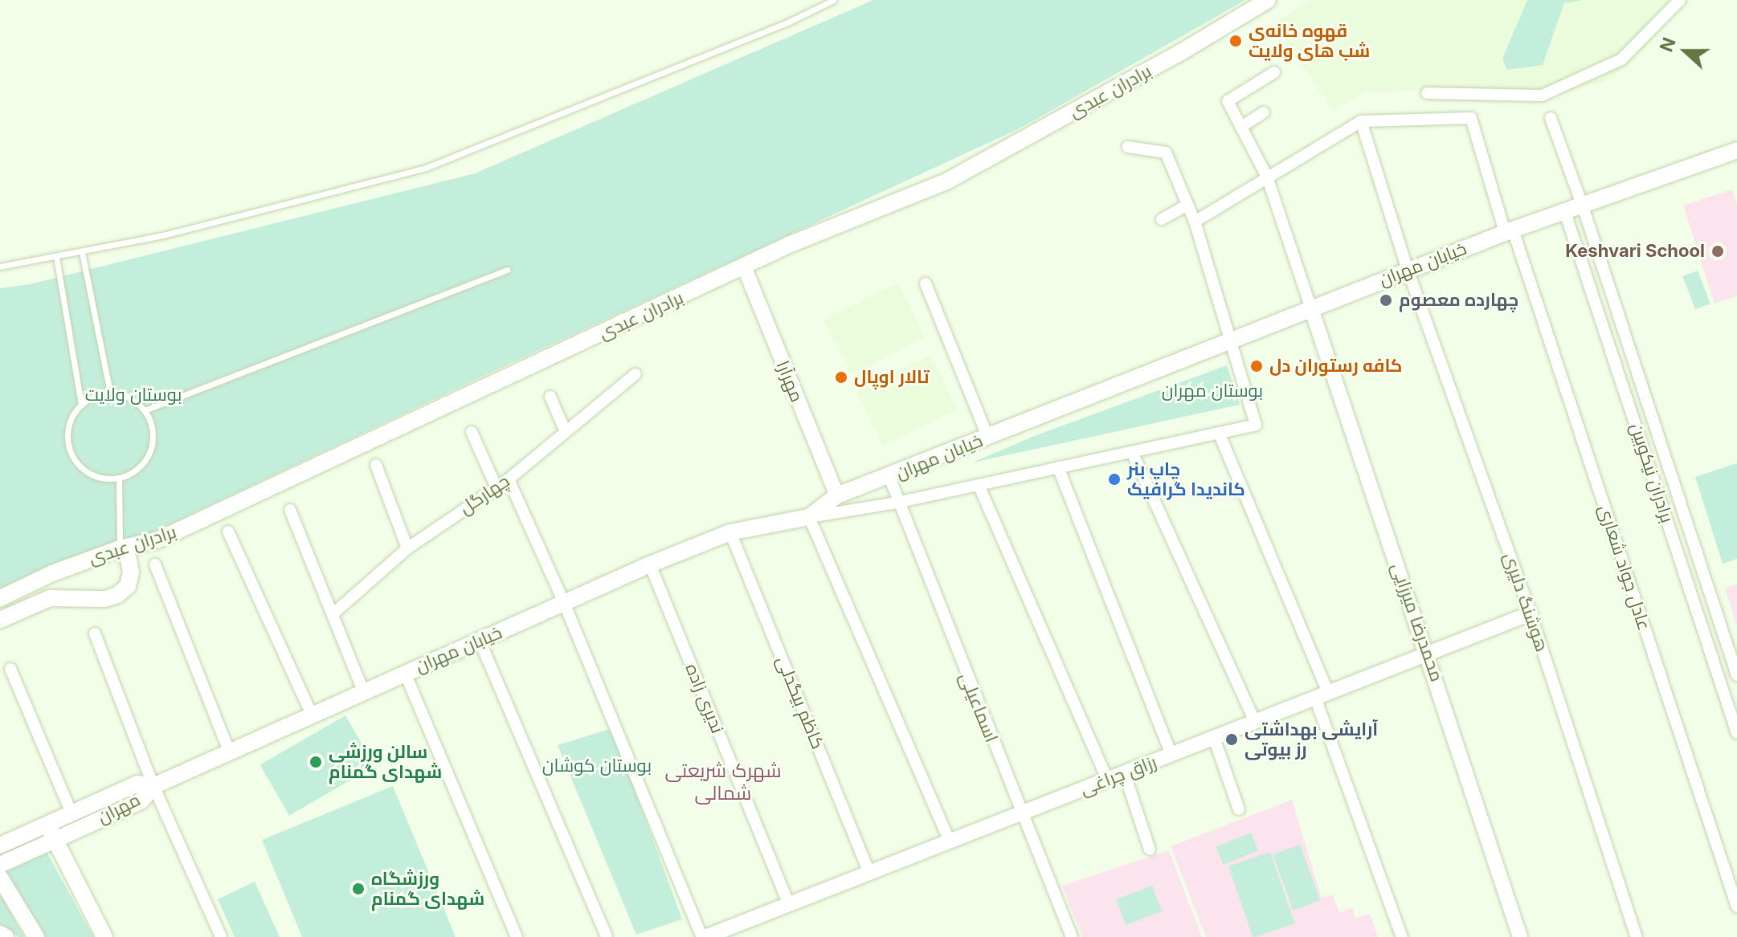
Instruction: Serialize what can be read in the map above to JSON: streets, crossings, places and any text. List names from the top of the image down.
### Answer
{
  "streets": {
    "main road": ["برادران عبدی", "خیابان مهران", "مهران"],
    "street": [
      "مهرآرا",
      "برادران نیکوبین",
      "چهارگل",
      "عادل جواد شعاری",
      "هوشنگ دلیری",
      "محمدرضا میرزایی",
      "ندیری زاده",
      "کاظم بیگدلی",
      "اسماعیلی",
      "رزاق چراغی"
    ]
  },
  "crossings": [
    ["برادران عبدی", "مهرآرا"],
    ["خیابان مهران", "مهرآرا"],
    ["خیابان مهران", "برادران نیکوبین"],
    ["خیابان مهران", "عادل جواد شعاری"],
    ["خیابان مهران", "هوشنگ دلیری"],
    ["خیابان مهران", "محمدرضا میرزایی"],
    ["خیابان مهران", "ندیری زاده"],
    ["خیابان مهران", "کاظم بیگدلی"],
    ["خیابان مهران", "اسماعیلی"],
    ["خیابان مهران", "مهران"],
    ["عادل جواد شعاری", "هوشنگ دلیری"],
    ["هوشنگ دلیری", "رزاق چراغی"],
    ["محمدرضا میرزایی", "رزاق چراغی"],
    ["ندیری زاده", "رزاق چراغی"],
    ["کاظم بیگدلی", "رزاق چراغی"],
    ["اسماعیلی", "رزاق چراغی"]
  ],
  "districts": ["شهرک شریعتی شمالی"],
  "parks": ["بوستان مهران", "بوستان ولایت", "بوستان کوشان"],
  "places": [
    "قهوه خانه‌ی شب های ولایت",
    "Keshvari School",
    "چهارده معصوم",
    "کافه رستوران دل",
    "تالار اوپال",
    "چاپ بنر کاندیدا گرافیک",
    "آرایشی بهداشتی رز بیوتی",
    "سالن ورزشی شهدای گمنام",
    "ورزشگاه شهدای گمنام"
  ],
  "north": "left"
}
